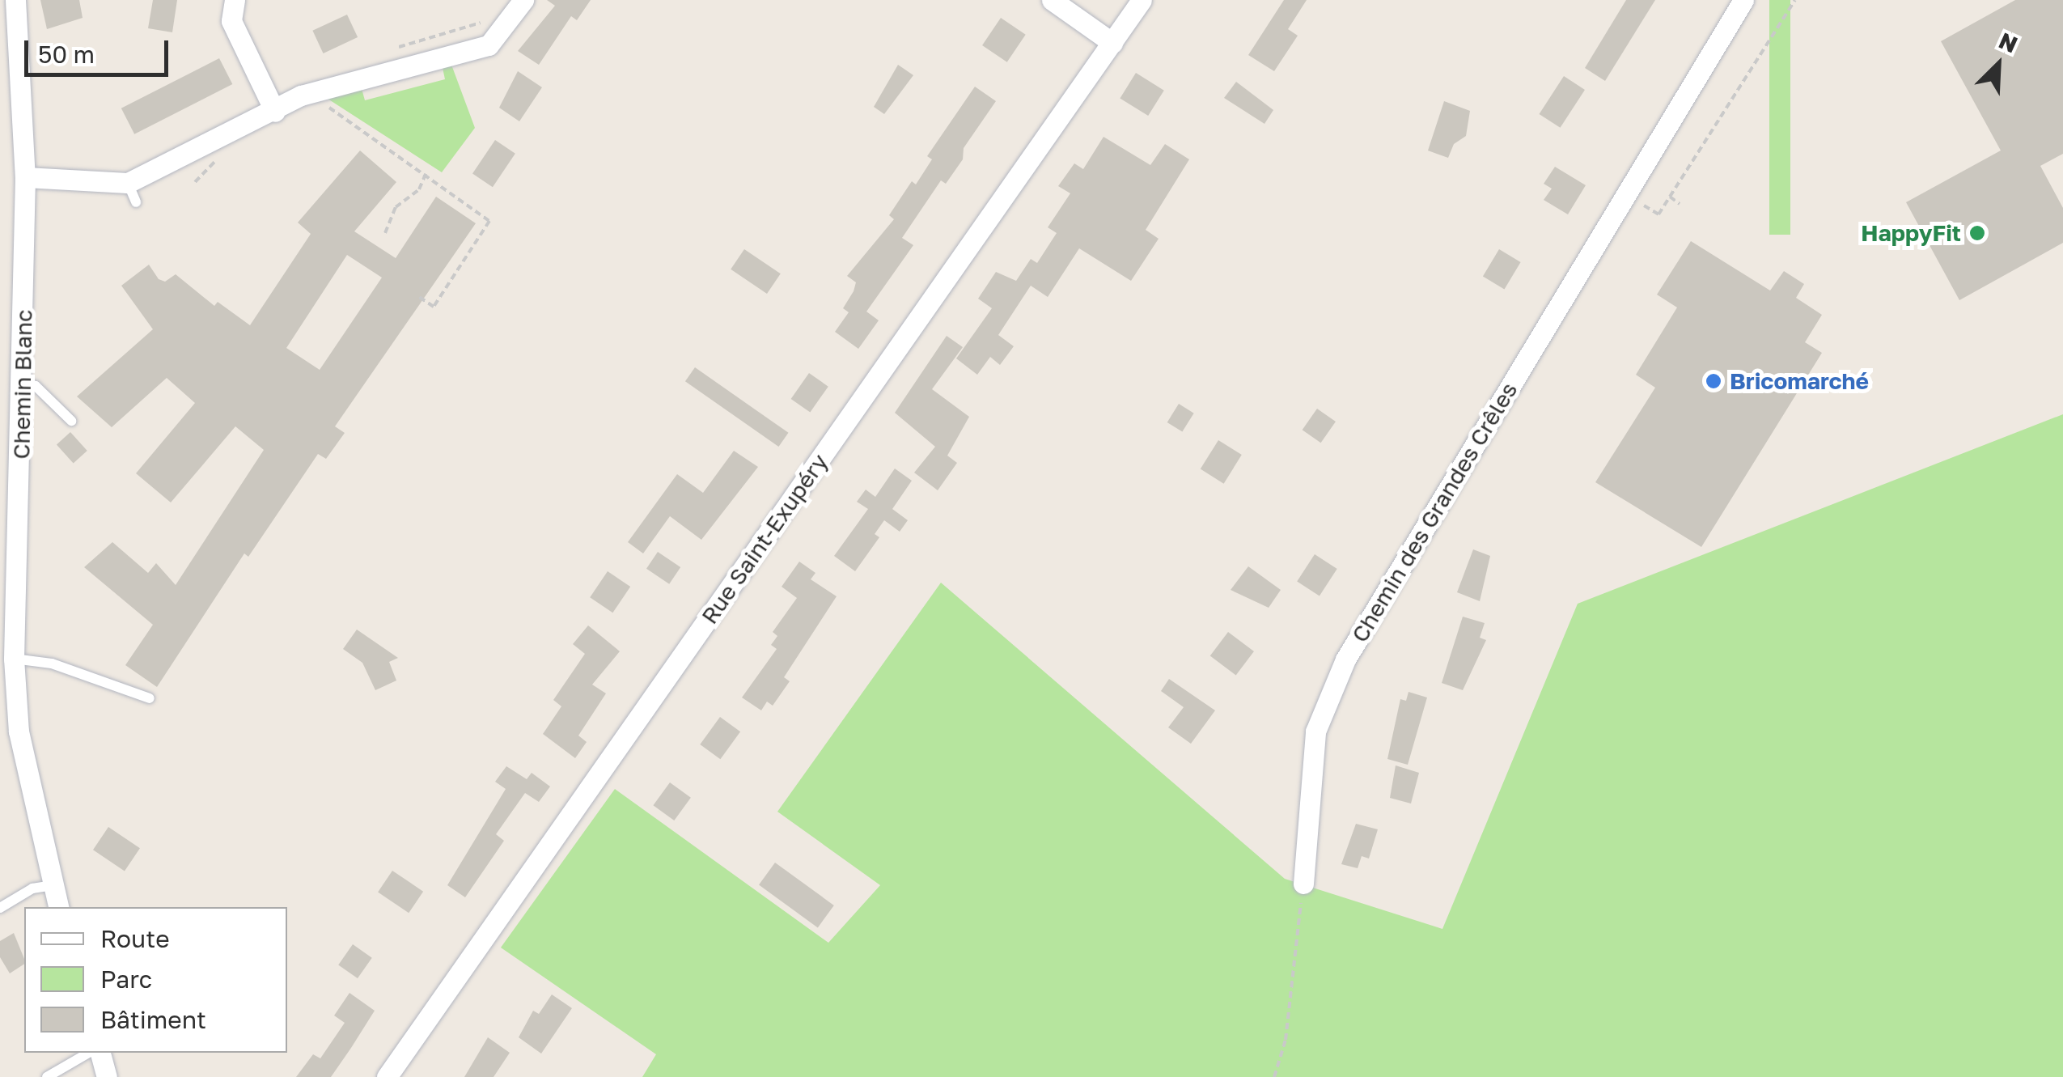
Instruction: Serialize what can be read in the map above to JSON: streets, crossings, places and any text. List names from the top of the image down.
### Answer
{
  "streets": {
    "street": ["Chemin Blanc", "Chemin des Grandes Crêles", "Rue Saint-Exupéry"]
  },
  "places": ["HappyFit", "Bricomarché"],
  "legend": ["Route", "Parc", "Bâtiment"],
  "scale_bar": "50 m",
  "north": "top right"
}
